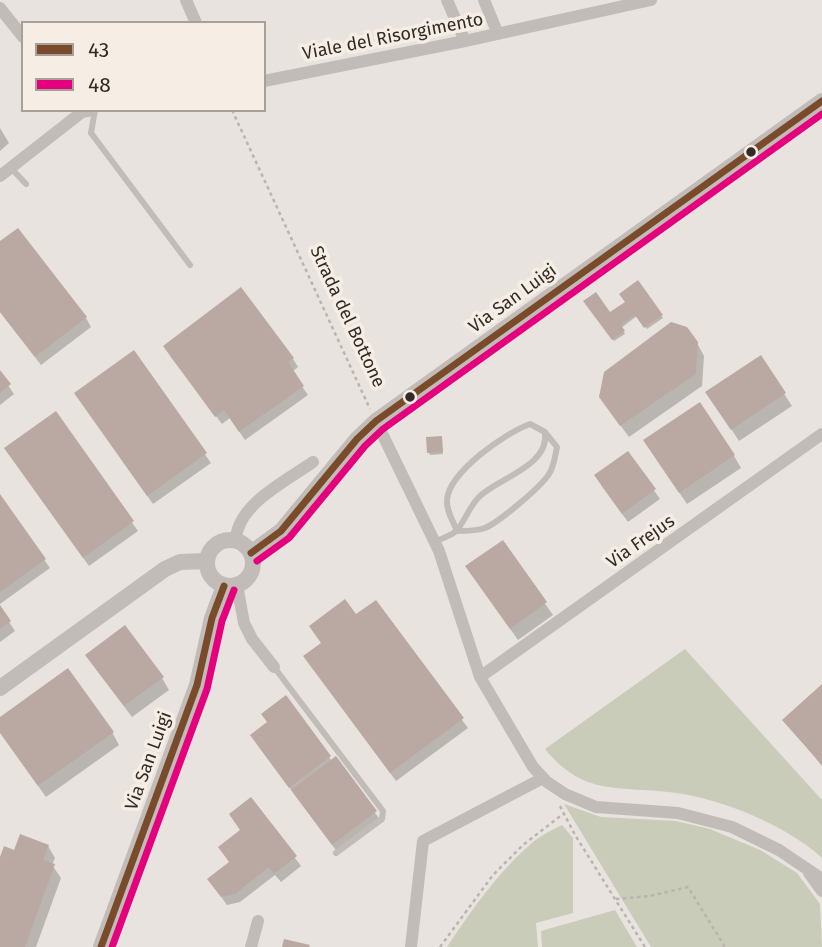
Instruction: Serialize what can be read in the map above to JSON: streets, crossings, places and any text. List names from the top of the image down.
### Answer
{
  "streets": {
    "street": ["Viale del Risorgimento", "Via San Luigi", "Via Frejus"],
    "path": ["Strada del Bottone"]
  },
  "crossings": [
    ["Via San Luigi", "Strada del Bottone"]
  ],
  "lines": ["transit line 43", "transit line 48"],
  "legend": ["43", "48"]
}
